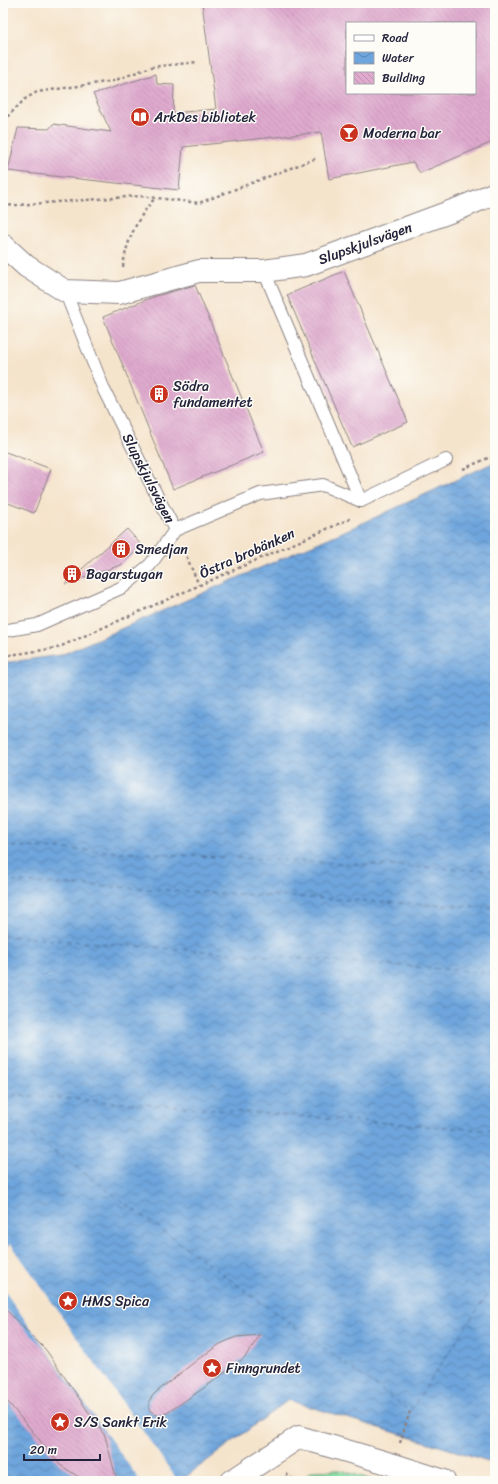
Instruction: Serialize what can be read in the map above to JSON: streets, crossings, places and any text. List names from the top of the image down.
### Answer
{
  "streets": {
    "street": ["Slupskjulsvägen"],
    "path": ["Östra brobänken"]
  },
  "places": {
    "library": ["ArkDes bibliotek"],
    "bar": ["Moderna bar"],
    "building": ["Södra fundamentet", "Smedjan", "Bagarstugan"],
    "place": ["HMS Spica", "Finngrundet", "S/S Sankt Erik"]
  },
  "legend": ["Road", "Water", "Building"],
  "scale_bar": "20 m"
}
